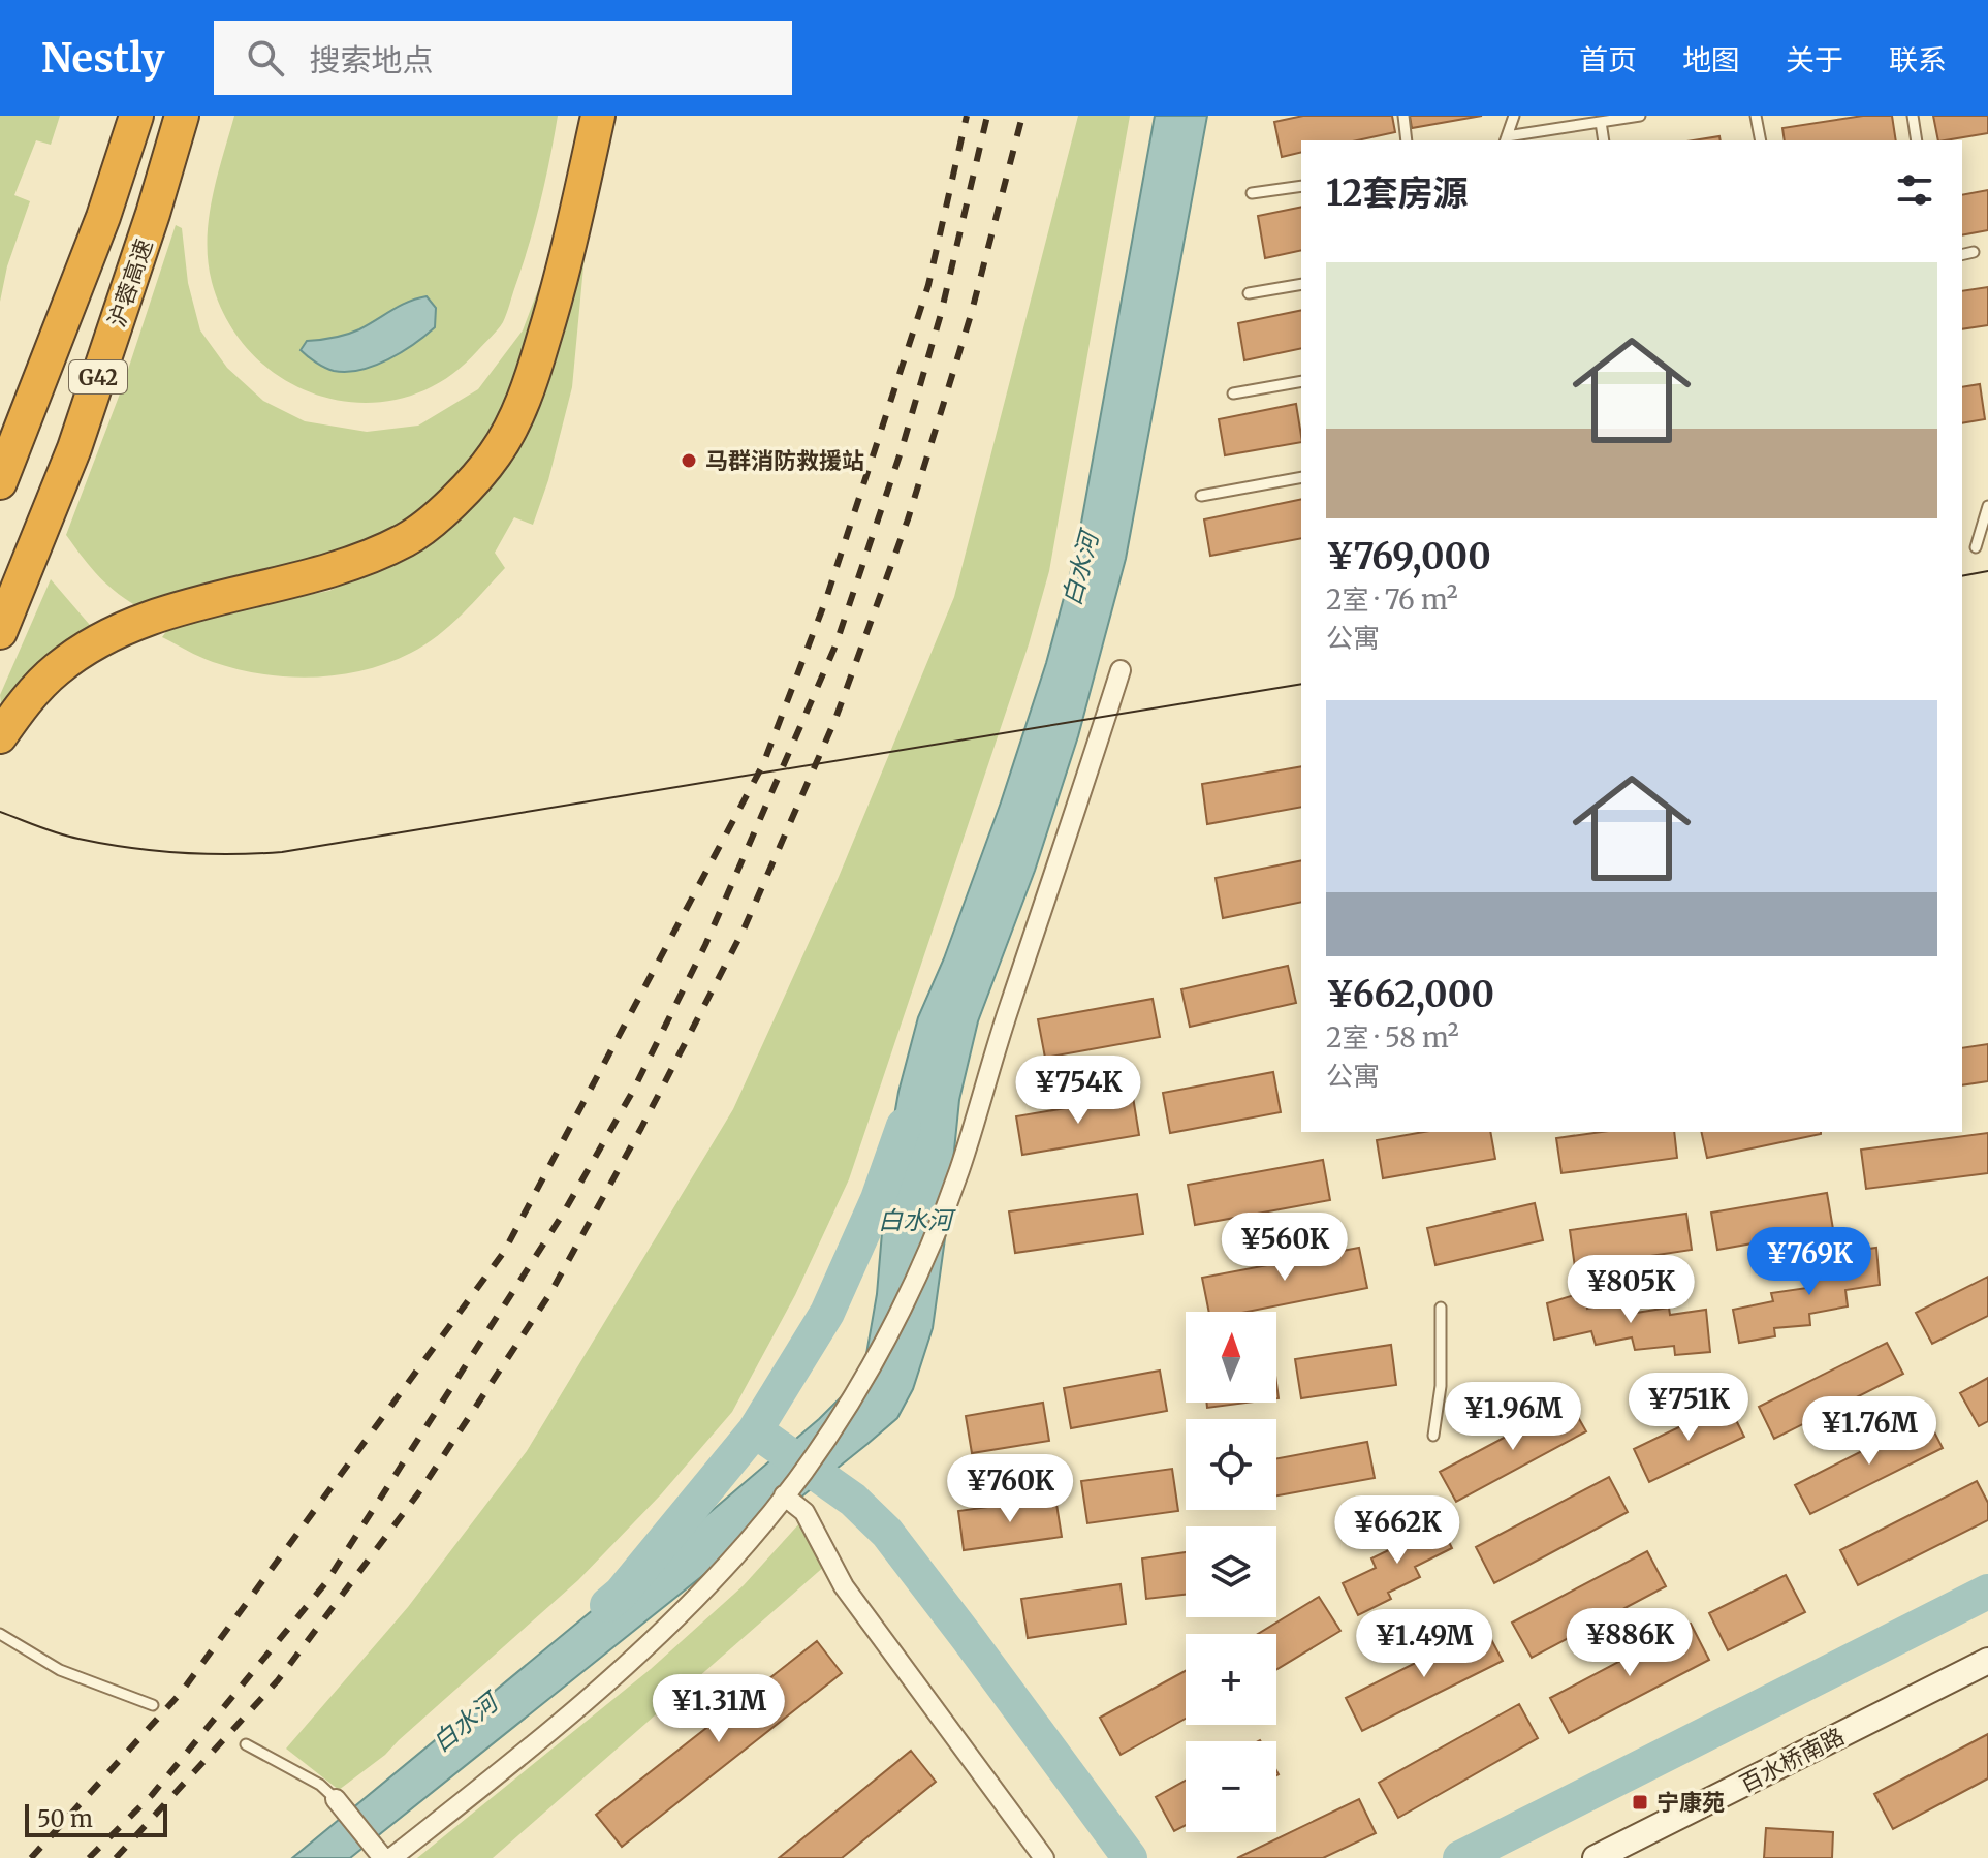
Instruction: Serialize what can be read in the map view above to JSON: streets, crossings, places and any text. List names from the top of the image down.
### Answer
{
  "streets": {
    "highway": ["沪蓉高速", "G42"],
    "street": ["百水桥南路"]
  },
  "water": ["白水河"],
  "places": {
    "other": ["马群消防救援站"],
    "transit": ["宁康苑"]
  },
  "scale_bar": "50 m",
  "north": "top",
  "page": {
    "header": "Nestly",
    "search": "搜索地点",
    "nav": [
      "首页",
      "地图",
      "关于",
      "联系"
    ],
    "heading": "12套房源",
    "list": [
      {
        "name": "¥769,000",
        "note": "2室 · 76 m² · 公寓"
      },
      {
        "name": "¥662,000",
        "note": "2室 · 58 m² · 公寓"
      }
    ],
    "price": [
      "¥754K",
      "¥560K",
      "¥769K",
      "¥805K",
      "¥751K",
      "¥1.96M",
      "¥1.76M",
      "¥760K",
      "¥662K",
      "¥886K",
      "¥1.49M",
      "¥1.31M"
    ],
    "map_buttons": ["+", "−"],
    "scale": "50 m"
  }
}
